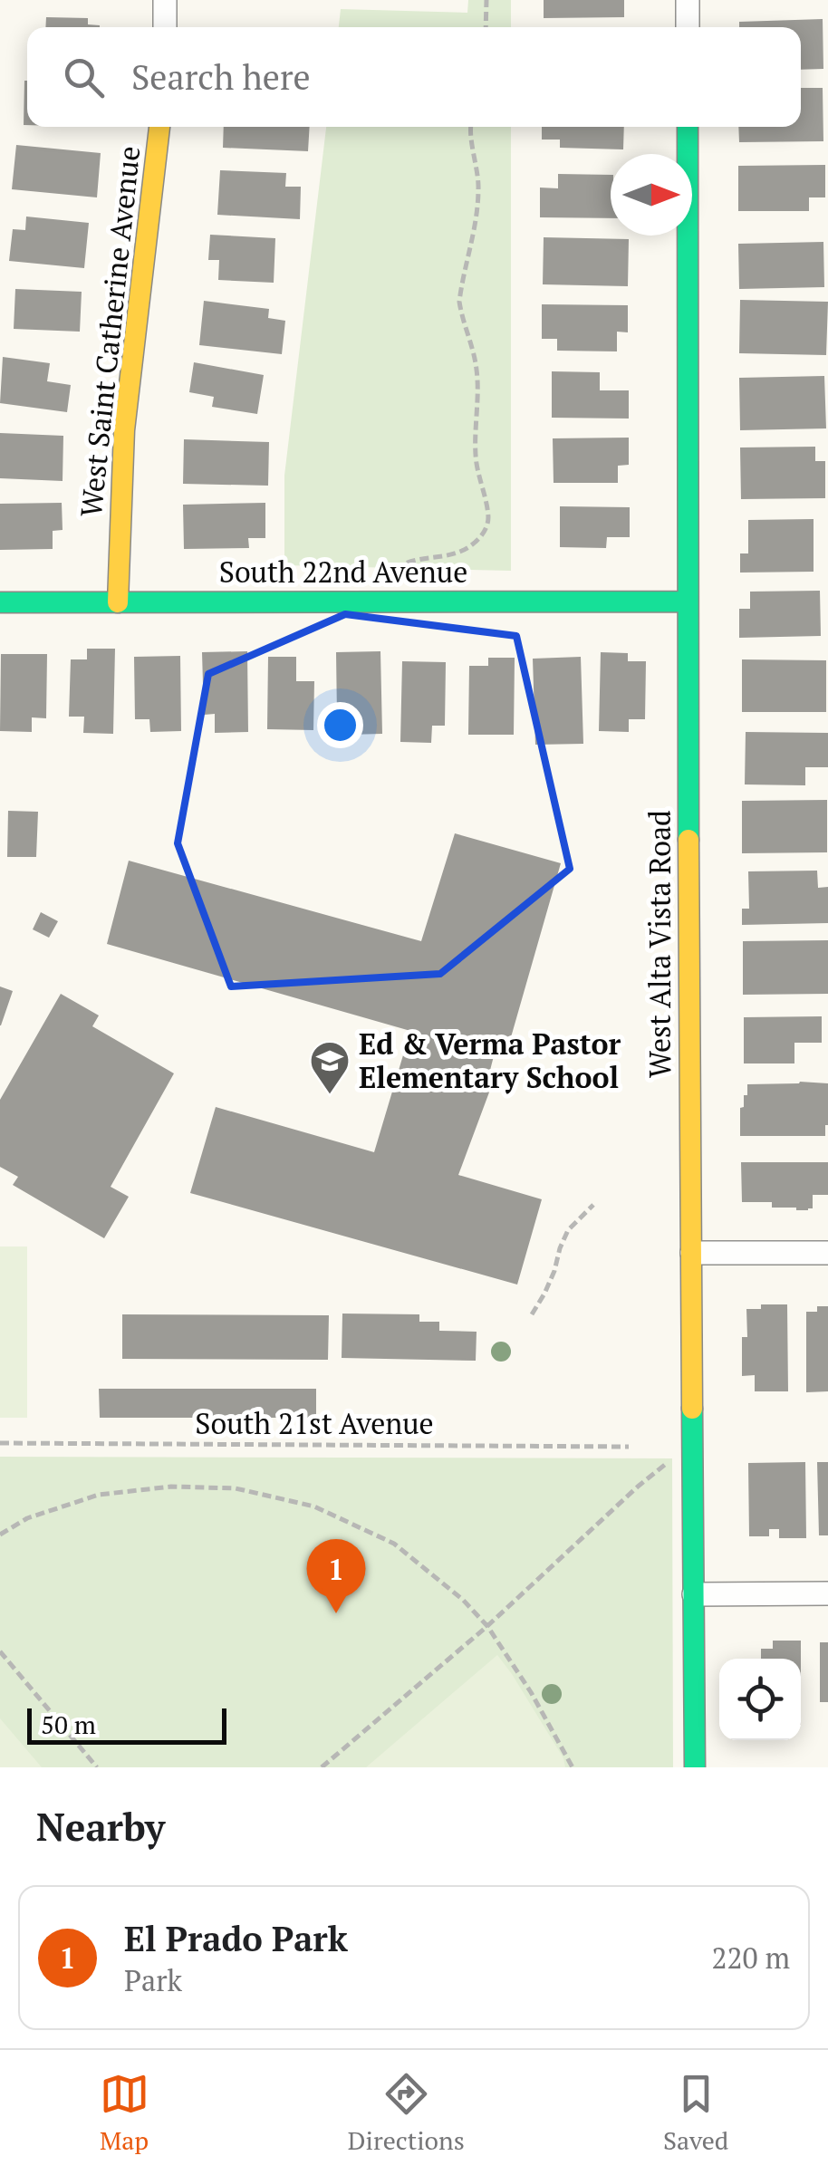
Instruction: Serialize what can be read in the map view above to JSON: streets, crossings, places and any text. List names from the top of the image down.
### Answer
{
  "streets": {
    "street": ["West Saint Catherine Avenue", "South 22nd Avenue", "West Alta Vista Road"],
    "path": ["South 21st Avenue"]
  },
  "crossings": [
    ["West Saint Catherine Avenue", "South 22nd Avenue"],
    ["South 22nd Avenue", "West Alta Vista Road"]
  ],
  "places": {
    "school or university": ["Ed & Verma Pastor Elementary School"]
  },
  "scale_bar": "50 m",
  "north": "right",
  "page": {
    "search": "Search here",
    "pins": "1",
    "scale": "50 m",
    "heading": "Nearby",
    "list": [
      {
        "mark": "1",
        "name": "El Prado Park",
        "note": "Park",
        "value": "220 m"
      }
    ],
    "nav": ["Map", "Directions", "Saved"]
  }
}
